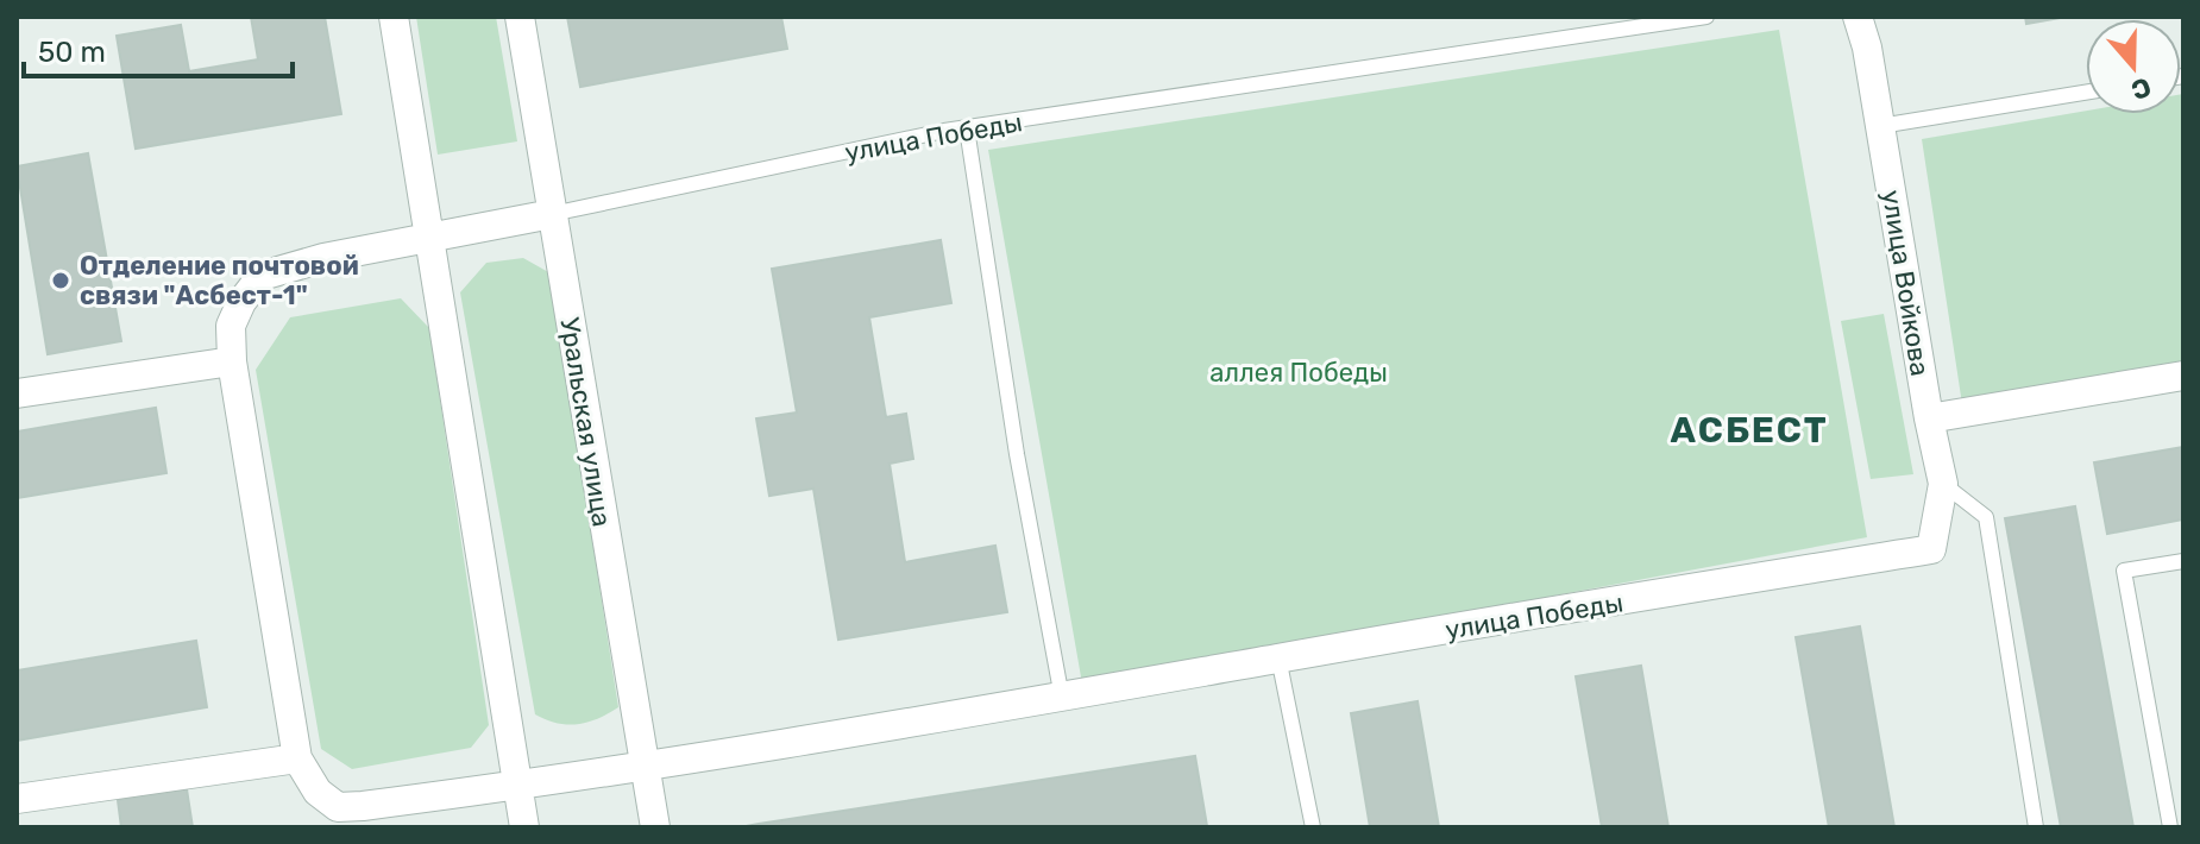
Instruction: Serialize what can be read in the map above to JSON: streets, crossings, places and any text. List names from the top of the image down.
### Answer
{
  "streets": {
    "street": ["улица Победы", "улица Войкова", "Уральская улица"]
  },
  "crossings": [
    ["улица Победы", "улица Войкова"],
    ["улица Победы", "Уральская улица"]
  ],
  "districts": ["АСБЕСТ"],
  "parks": ["аллея Победы"],
  "places": ["Отделение почтовой связи \"Асбест-1\""],
  "scale_bar": "50 m",
  "north": "bottom"
}
